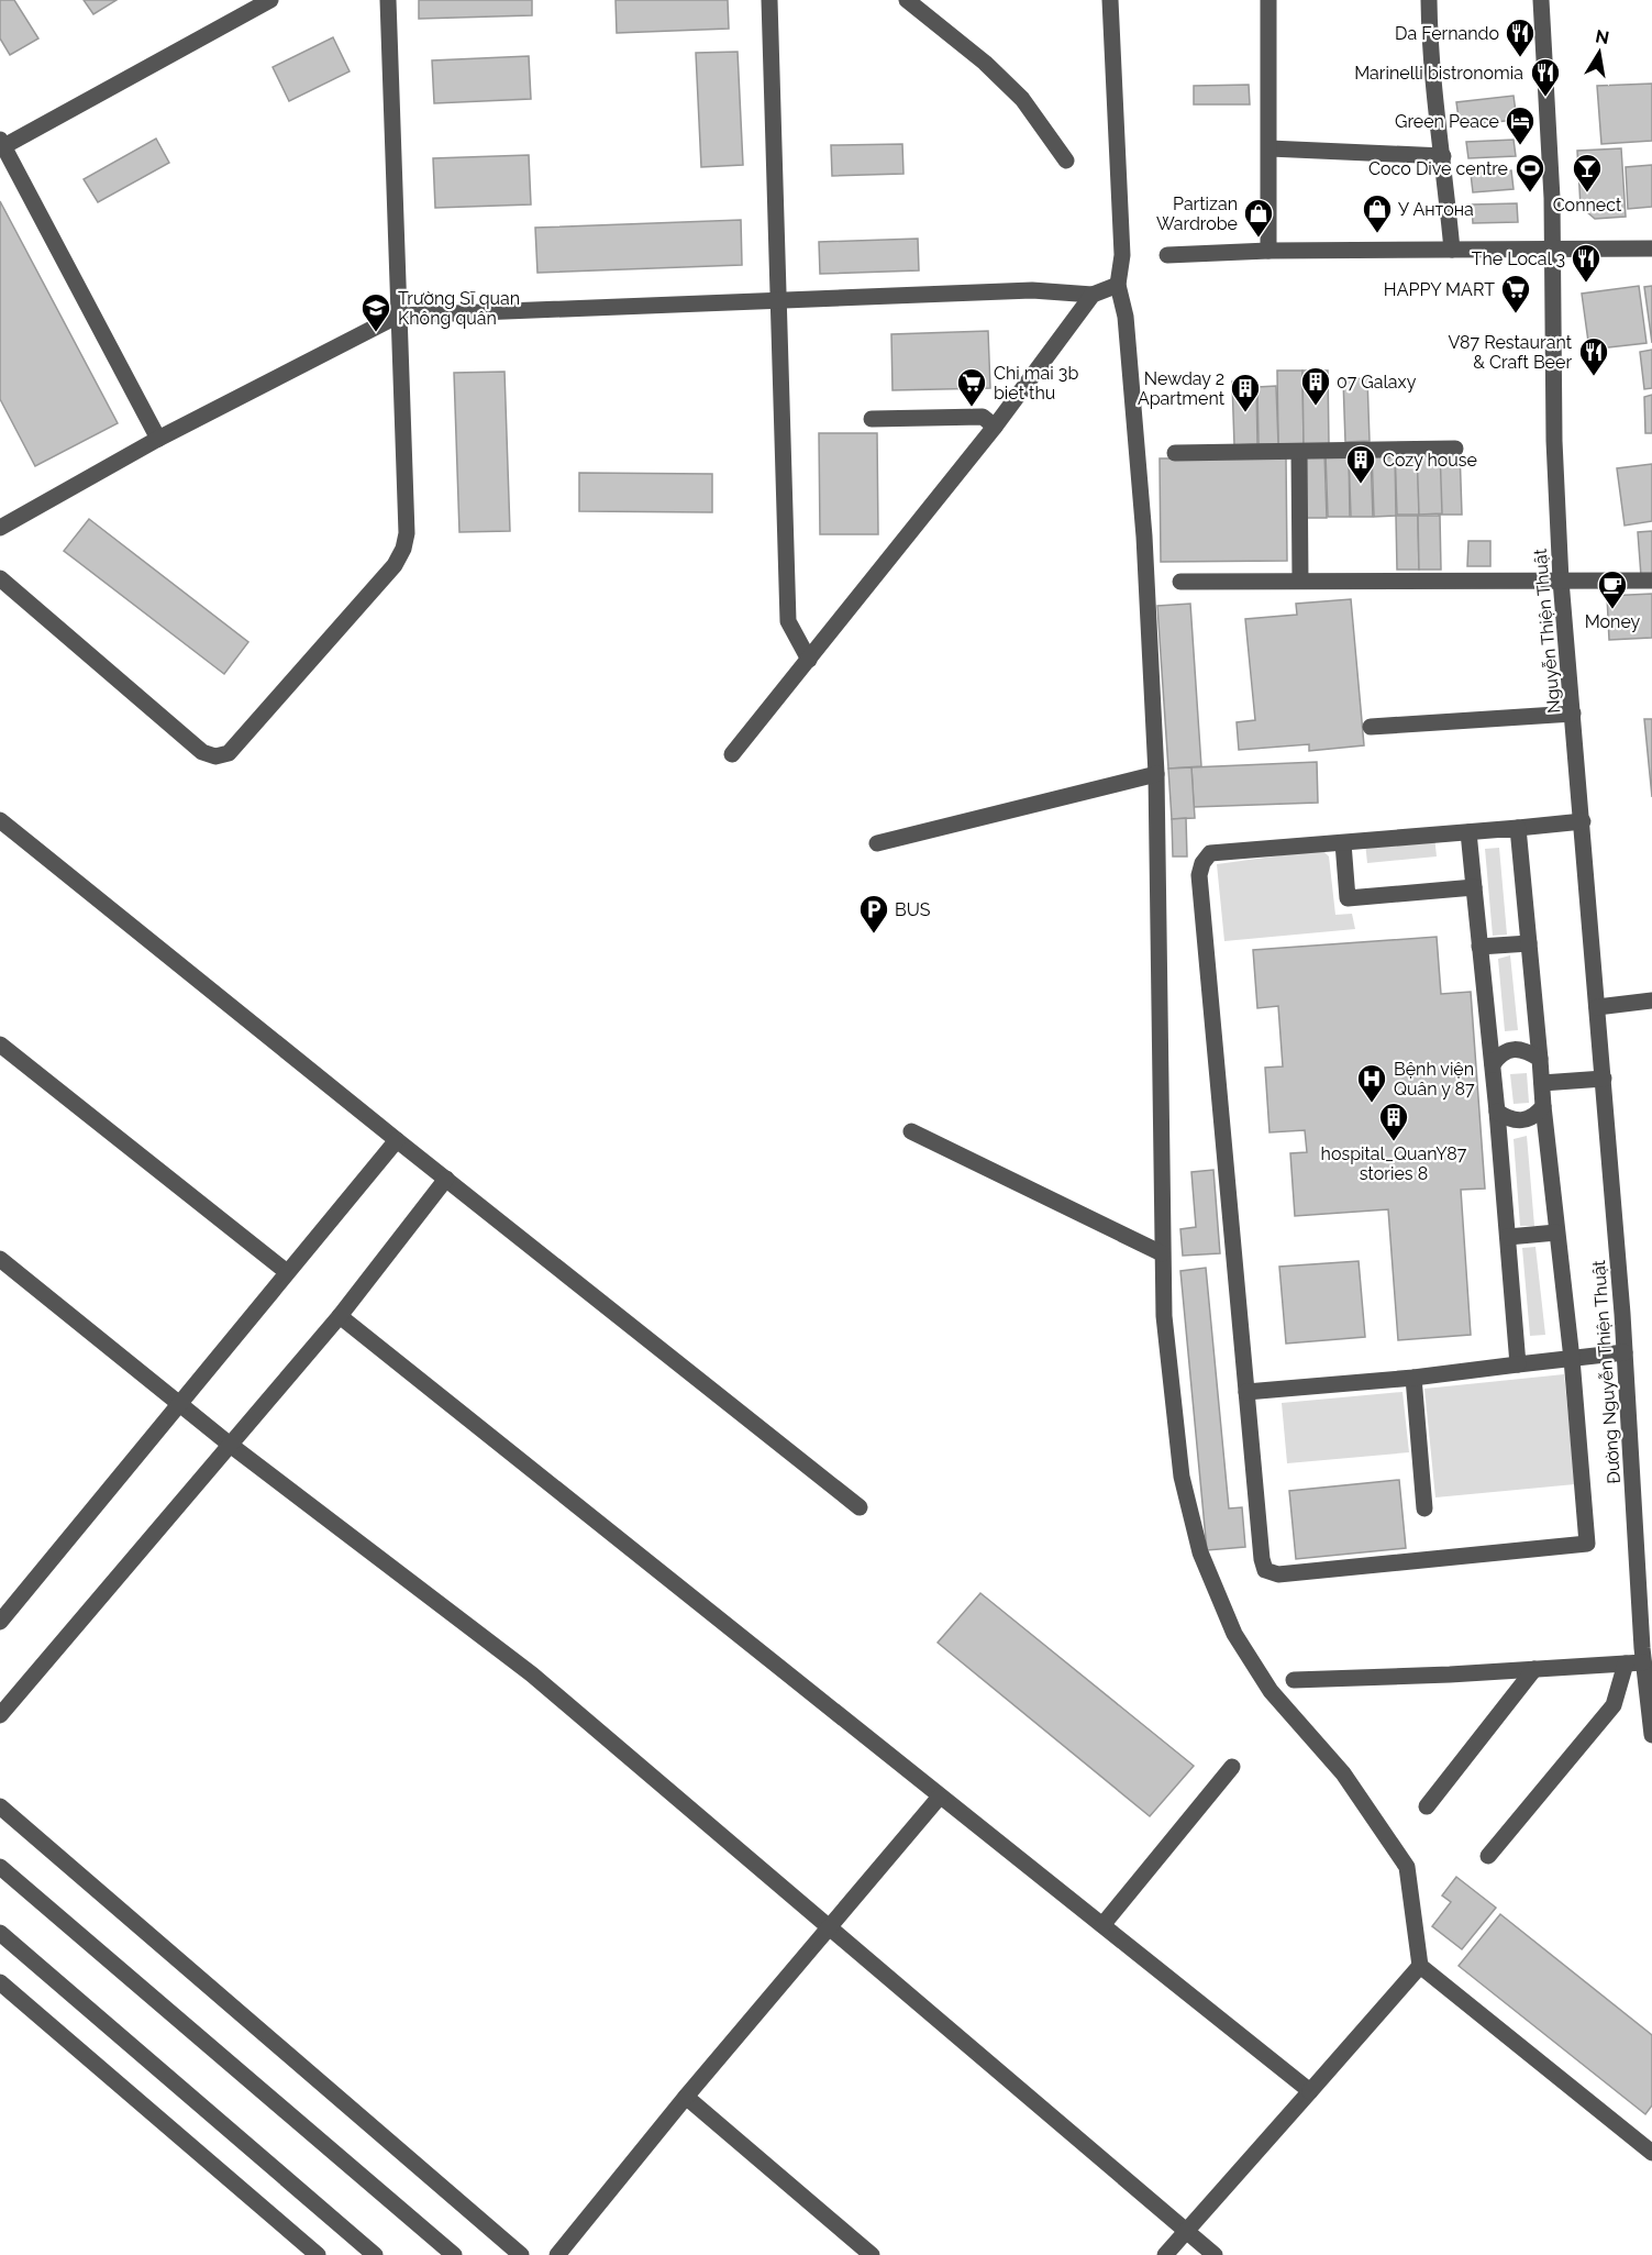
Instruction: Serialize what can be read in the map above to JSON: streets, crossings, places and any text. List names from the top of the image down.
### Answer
{
  "streets": {
    "street": ["Nguyễn Thiện Thuật", "Đường Nguyễn Thiện Thuật"]
  },
  "crossings": [
    ["Nguyễn Thiện Thuật", "Đường Nguyễn Thiện Thuật"]
  ],
  "places": {
    "restaurant": [
      "Da Fernando",
      "Marinelli bistronomia",
      "The Local 3",
      "V87 Restaurant & Craft Beer"
    ],
    "hotel": ["Green Peace"],
    "sports": ["Coco Dive centre"],
    "bar": ["Connect"],
    "shop": ["У Антона", "Partizan Wardrobe"],
    "supermarket": ["HAPPY MART", "Chi mai 3b biet thu"],
    "school or university": ["Trường Sĩ quan Không quân"],
    "building": [
      "07 Galaxy",
      "Newday 2 Apartment",
      "Cozy house",
      "hospital_QuanY87 stories 8"
    ],
    "cafe": ["Money"],
    "parking": ["BUS"],
    "hospital": ["Bệnh viện Quân y 87"]
  },
  "north": "top"
}
